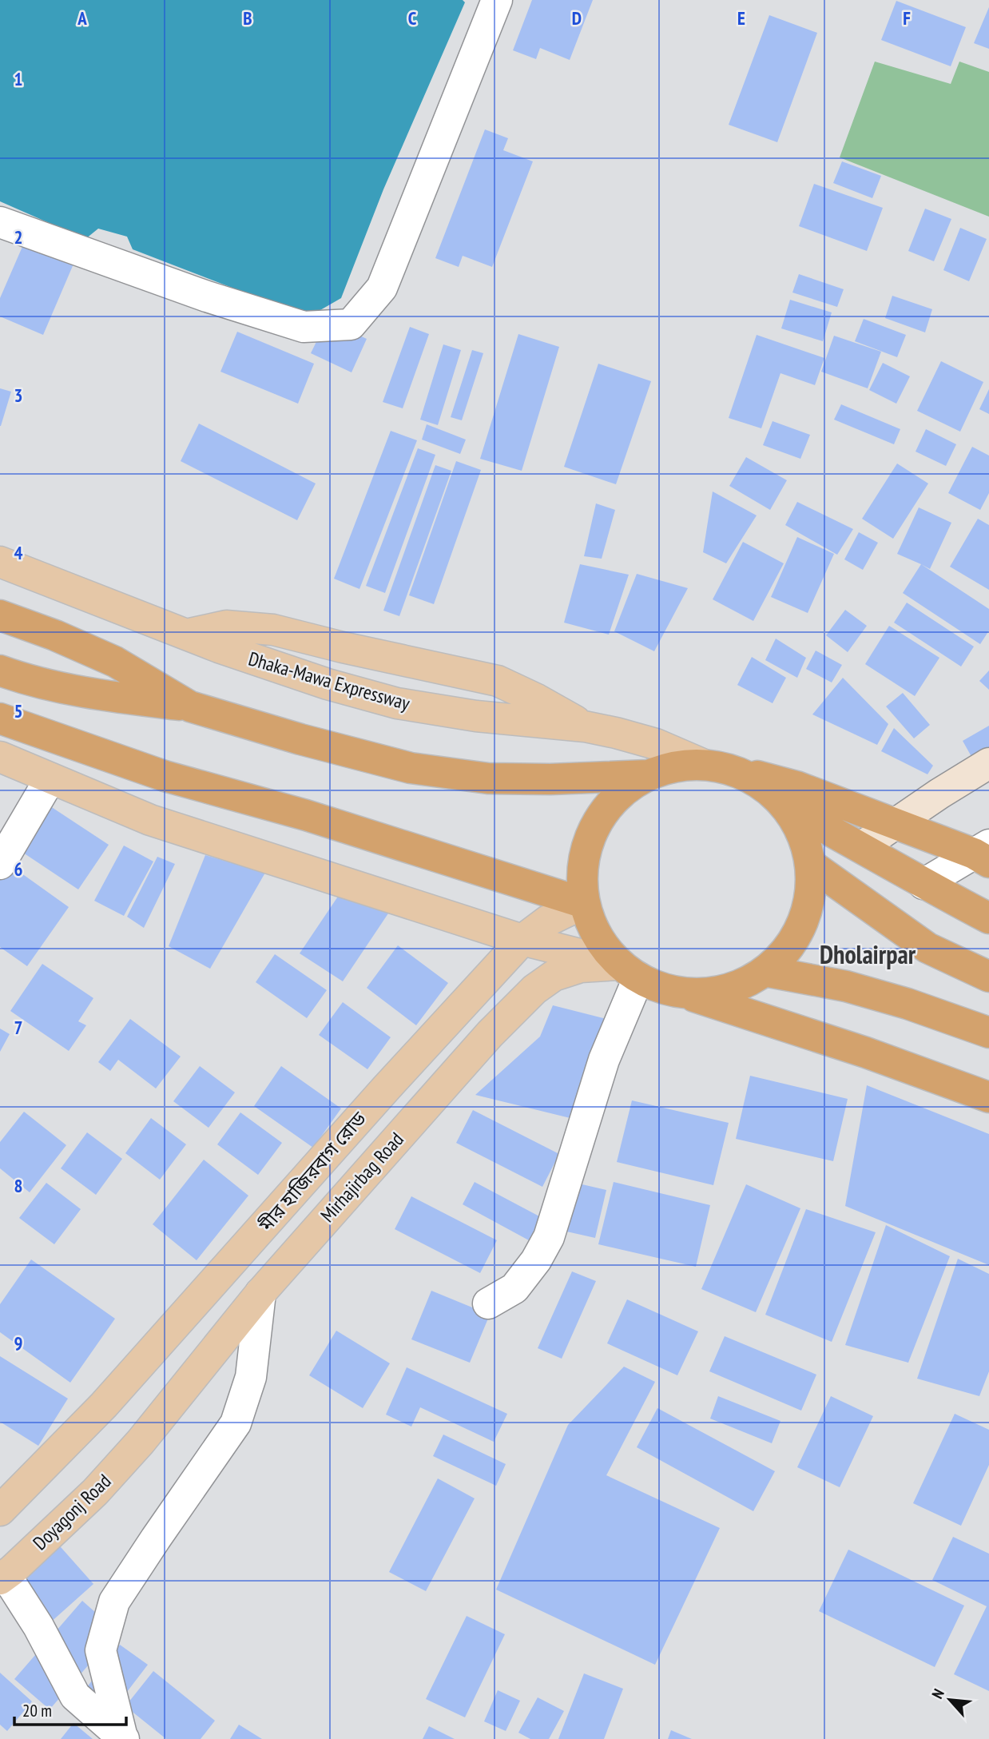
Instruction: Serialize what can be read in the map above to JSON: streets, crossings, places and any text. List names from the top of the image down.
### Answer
{
  "streets": {
    "highway": ["Dhaka-Mawa Expressway"],
    "main road": ["মীর হাজিরবাগ রোড", "Mirhajirbag Road", "Doyagonj Road"]
  },
  "crossings": [
    ["Dhaka-Mawa Expressway", "মীর হাজিরবাগ রোড"],
    ["Dhaka-Mawa Expressway", "Mirhajirbag Road"],
    ["Mirhajirbag Road", "Doyagonj Road"]
  ],
  "districts": ["Dholairpar"],
  "scale_bar": "20 m",
  "north": "top left",
  "grid": {
    "columns": [
      "A",
      "B",
      "C",
      "D",
      "E",
      "F"
    ],
    "rows": [
      "1",
      "2",
      "3",
      "4",
      "5",
      "6",
      "7",
      "8",
      "9"
    ]
  }
}
